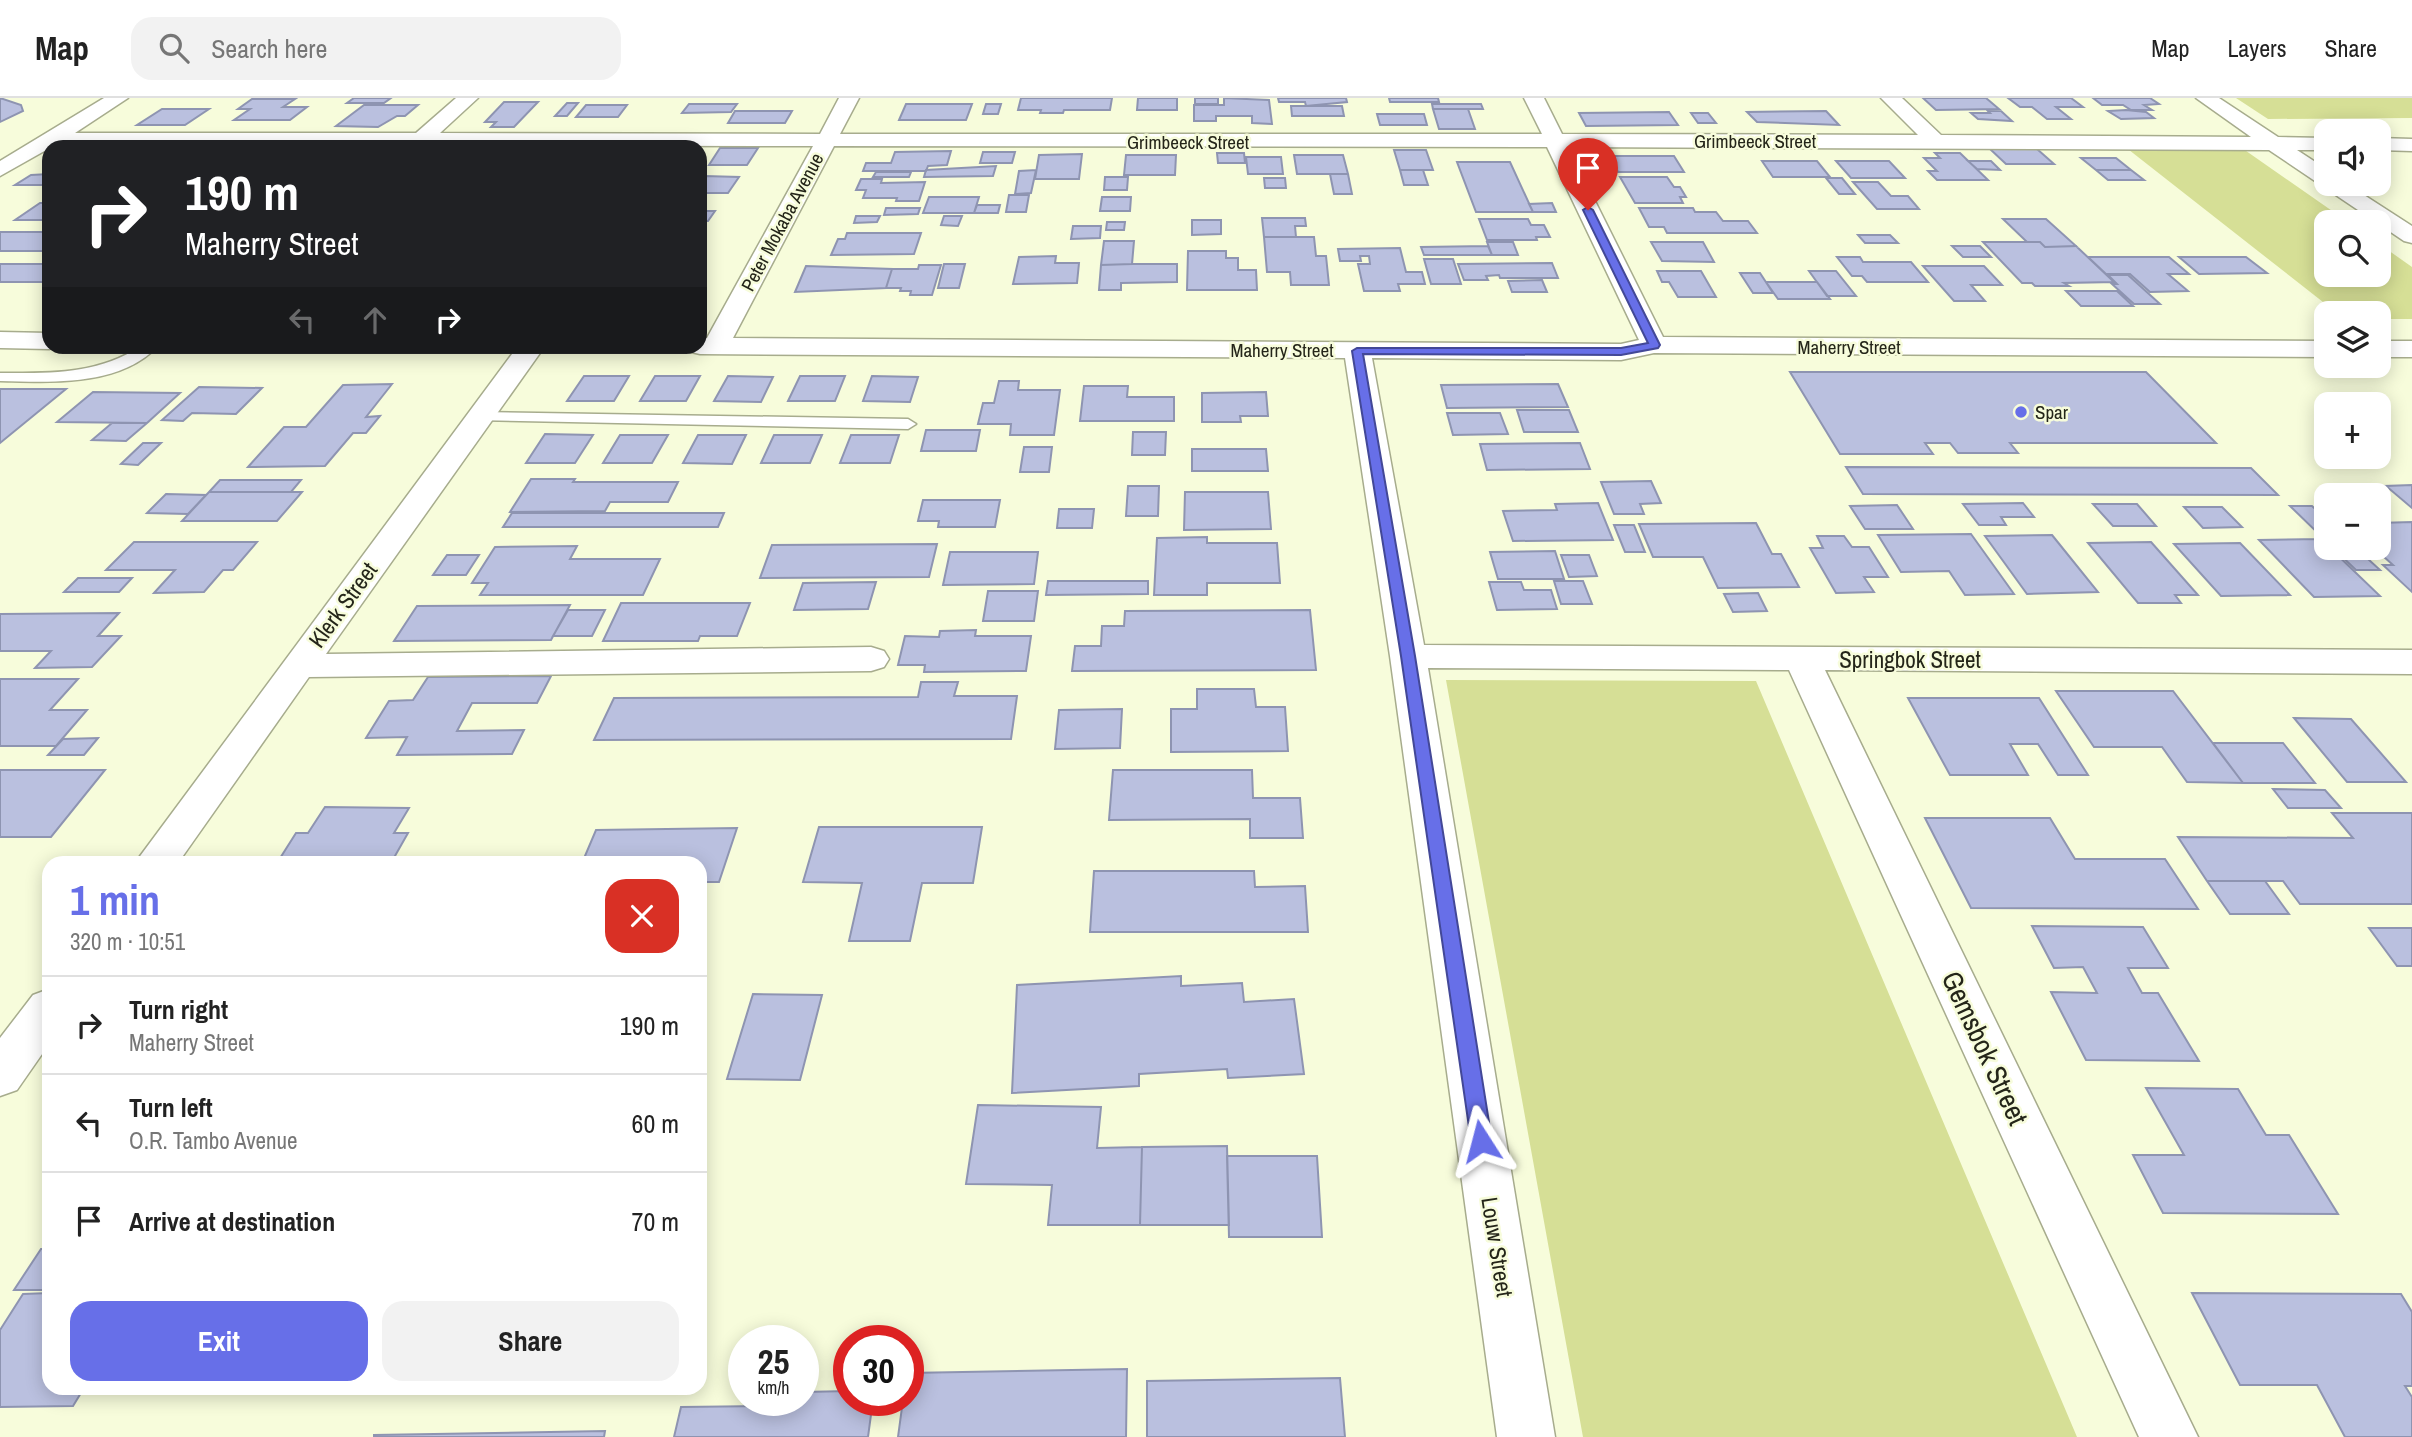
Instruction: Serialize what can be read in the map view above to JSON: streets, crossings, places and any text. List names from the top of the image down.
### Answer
{
  "streets": {
    "street": [
      "Grimbeeck Street",
      "Peter Mokaba Avenue",
      "Maherry Street",
      "Klerk Street",
      "Springbok Street",
      "Gemsbok Street",
      "Louw Street"
    ]
  },
  "crossings": [
    ["Grimbeeck Street", "Peter Mokaba Avenue"],
    ["Peter Mokaba Avenue", "Maherry Street"],
    ["Maherry Street", "Louw Street"],
    ["Springbok Street", "Gemsbok Street"],
    ["Springbok Street", "Louw Street"]
  ],
  "places": ["Spar"],
  "page": {
    "header": "Map",
    "search": "Search here",
    "nav": ["Map", "Layers", "Share"],
    "map_buttons": ["+", "−"],
    "turn": ["190 m", "Maherry Street"],
    "heading": ["1 min", "320 m · 10:51"],
    "list": [
      {
        "name": "Turn right",
        "note": "Maherry Street",
        "value": "190 m"
      },
      {
        "name": "Turn left",
        "note": "O.R. Tambo Avenue",
        "value": "60 m"
      },
      {
        "name": "Arrive at destination",
        "value": "70 m"
      }
    ],
    "buttons": ["Exit", "Share"],
    "speed": "25 km/h",
    "limit": "30"
  }
}
